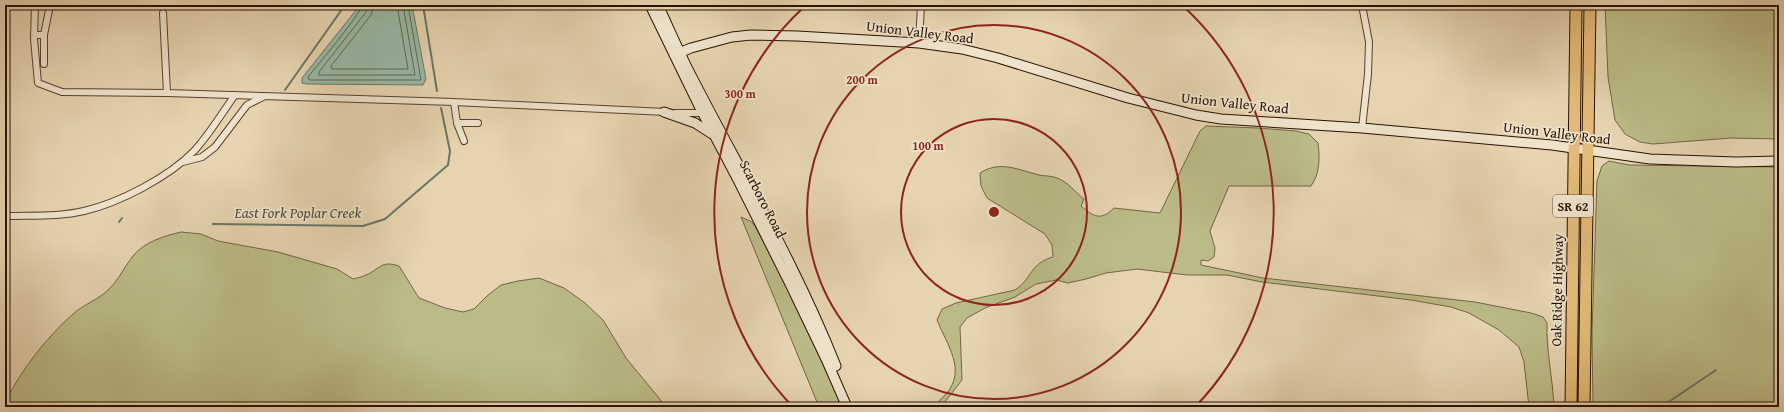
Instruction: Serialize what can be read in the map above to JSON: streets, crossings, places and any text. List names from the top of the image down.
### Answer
{
  "streets": {
    "highway": ["SR 62", "Oak Ridge Highway"],
    "street": ["Union Valley Road", "Scarboro Road"]
  },
  "crossings": [
    ["Union Valley Road", "Scarboro Road"],
    ["Union Valley Road", "Oak Ridge Highway"]
  ],
  "water": ["East Fork Poplar Creek"],
  "rings": ["200 m", "300 m", "100 m"]
}
